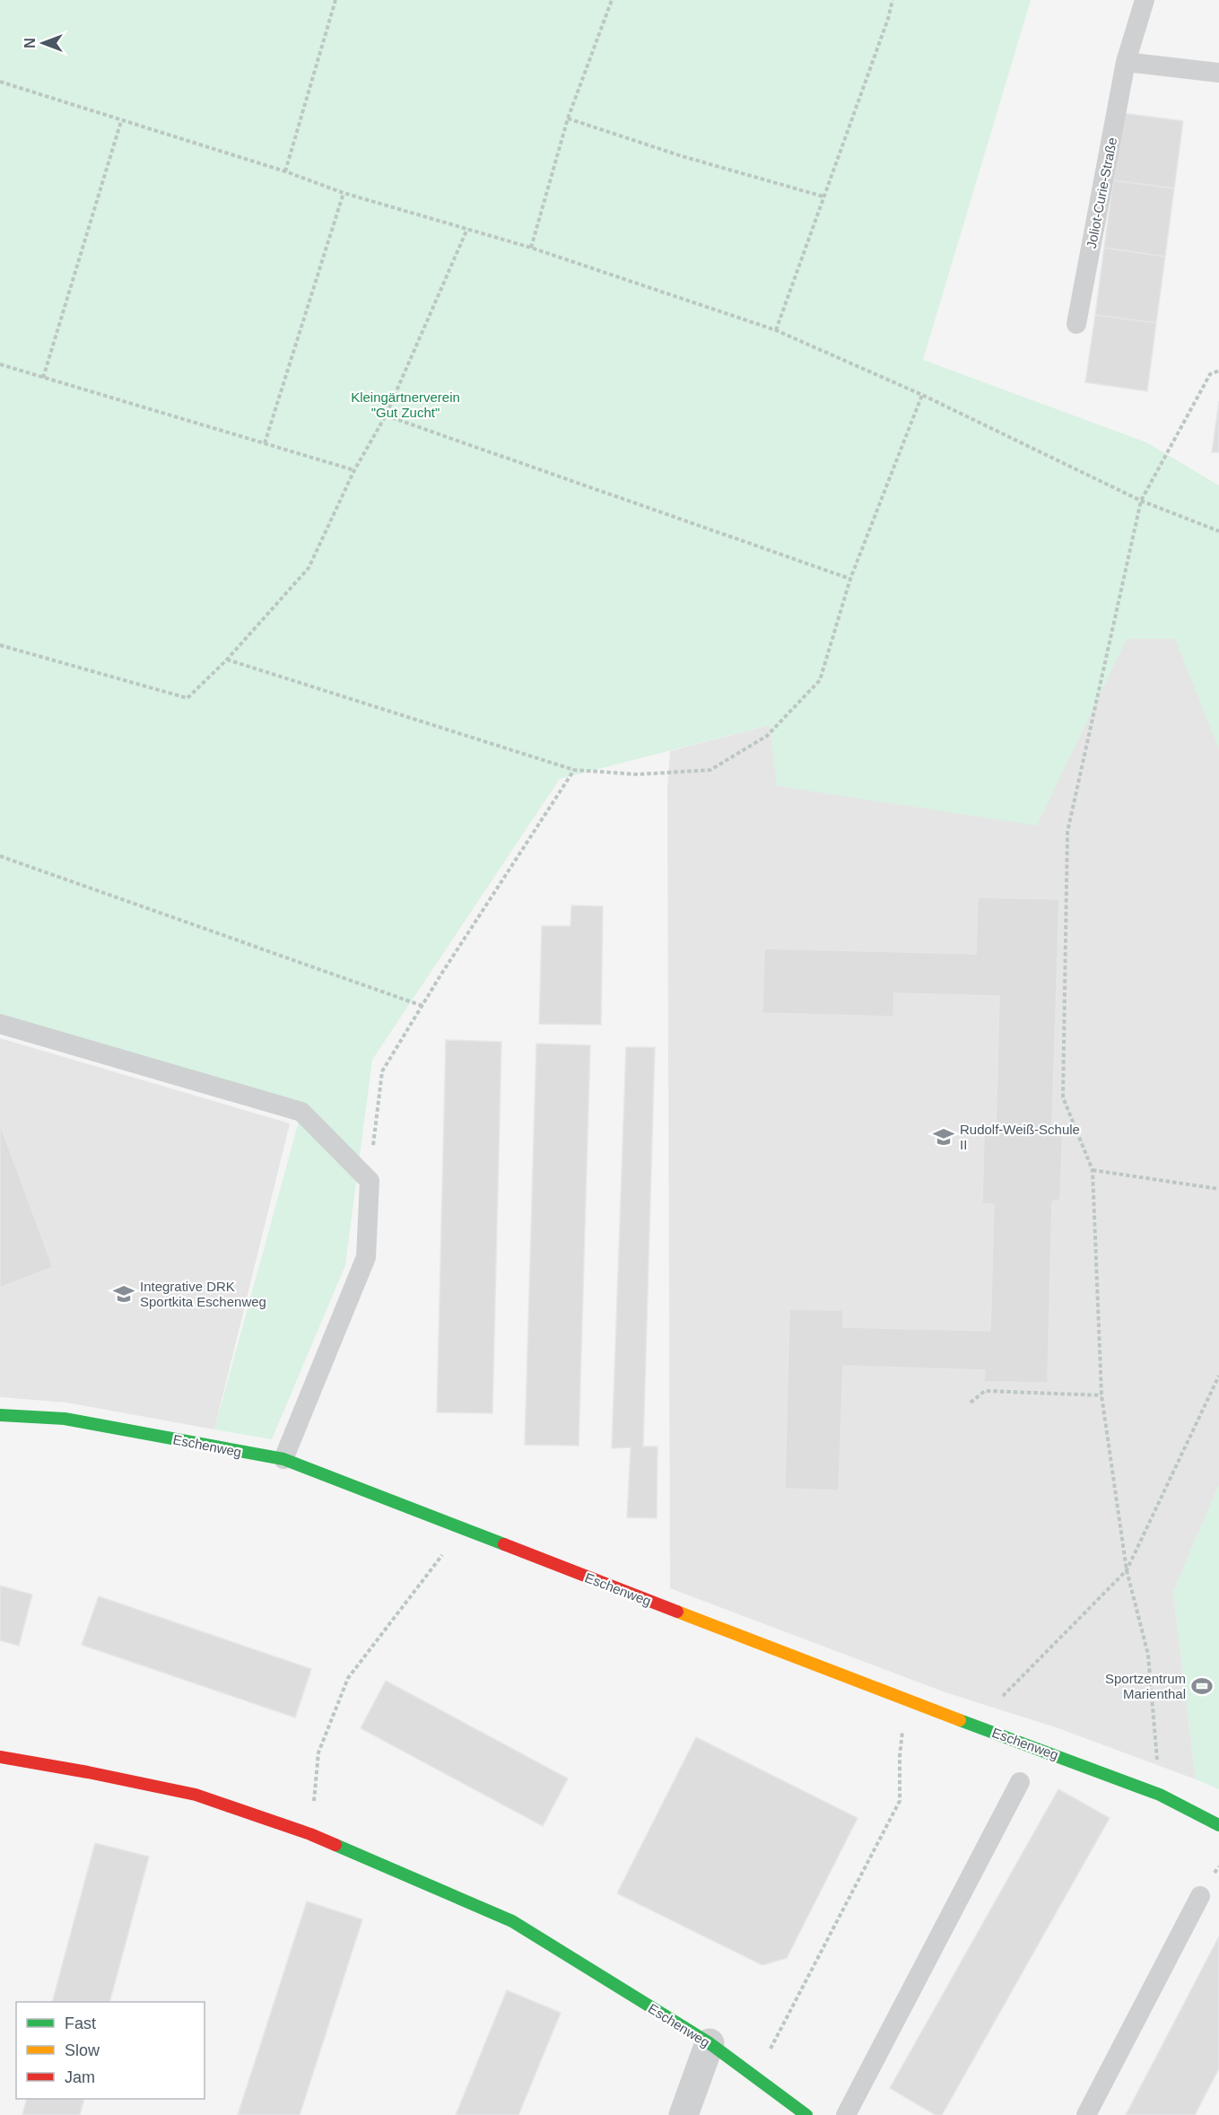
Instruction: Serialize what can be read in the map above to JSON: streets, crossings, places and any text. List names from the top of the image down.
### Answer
{
  "streets": {
    "street": ["Eschenweg"],
    "lane": ["Joliot-Curie-Straße"]
  },
  "parks": ["Kleingärtnerverein \"Gut Zucht\""],
  "places": {
    "school or university": ["Rudolf-Weiß-Schule II", "Integrative DRK Sportkita Eschenweg"],
    "sports": ["Sportzentrum Marienthal"]
  },
  "legend": ["Fast", "Slow", "Jam"],
  "north": "left"
}
